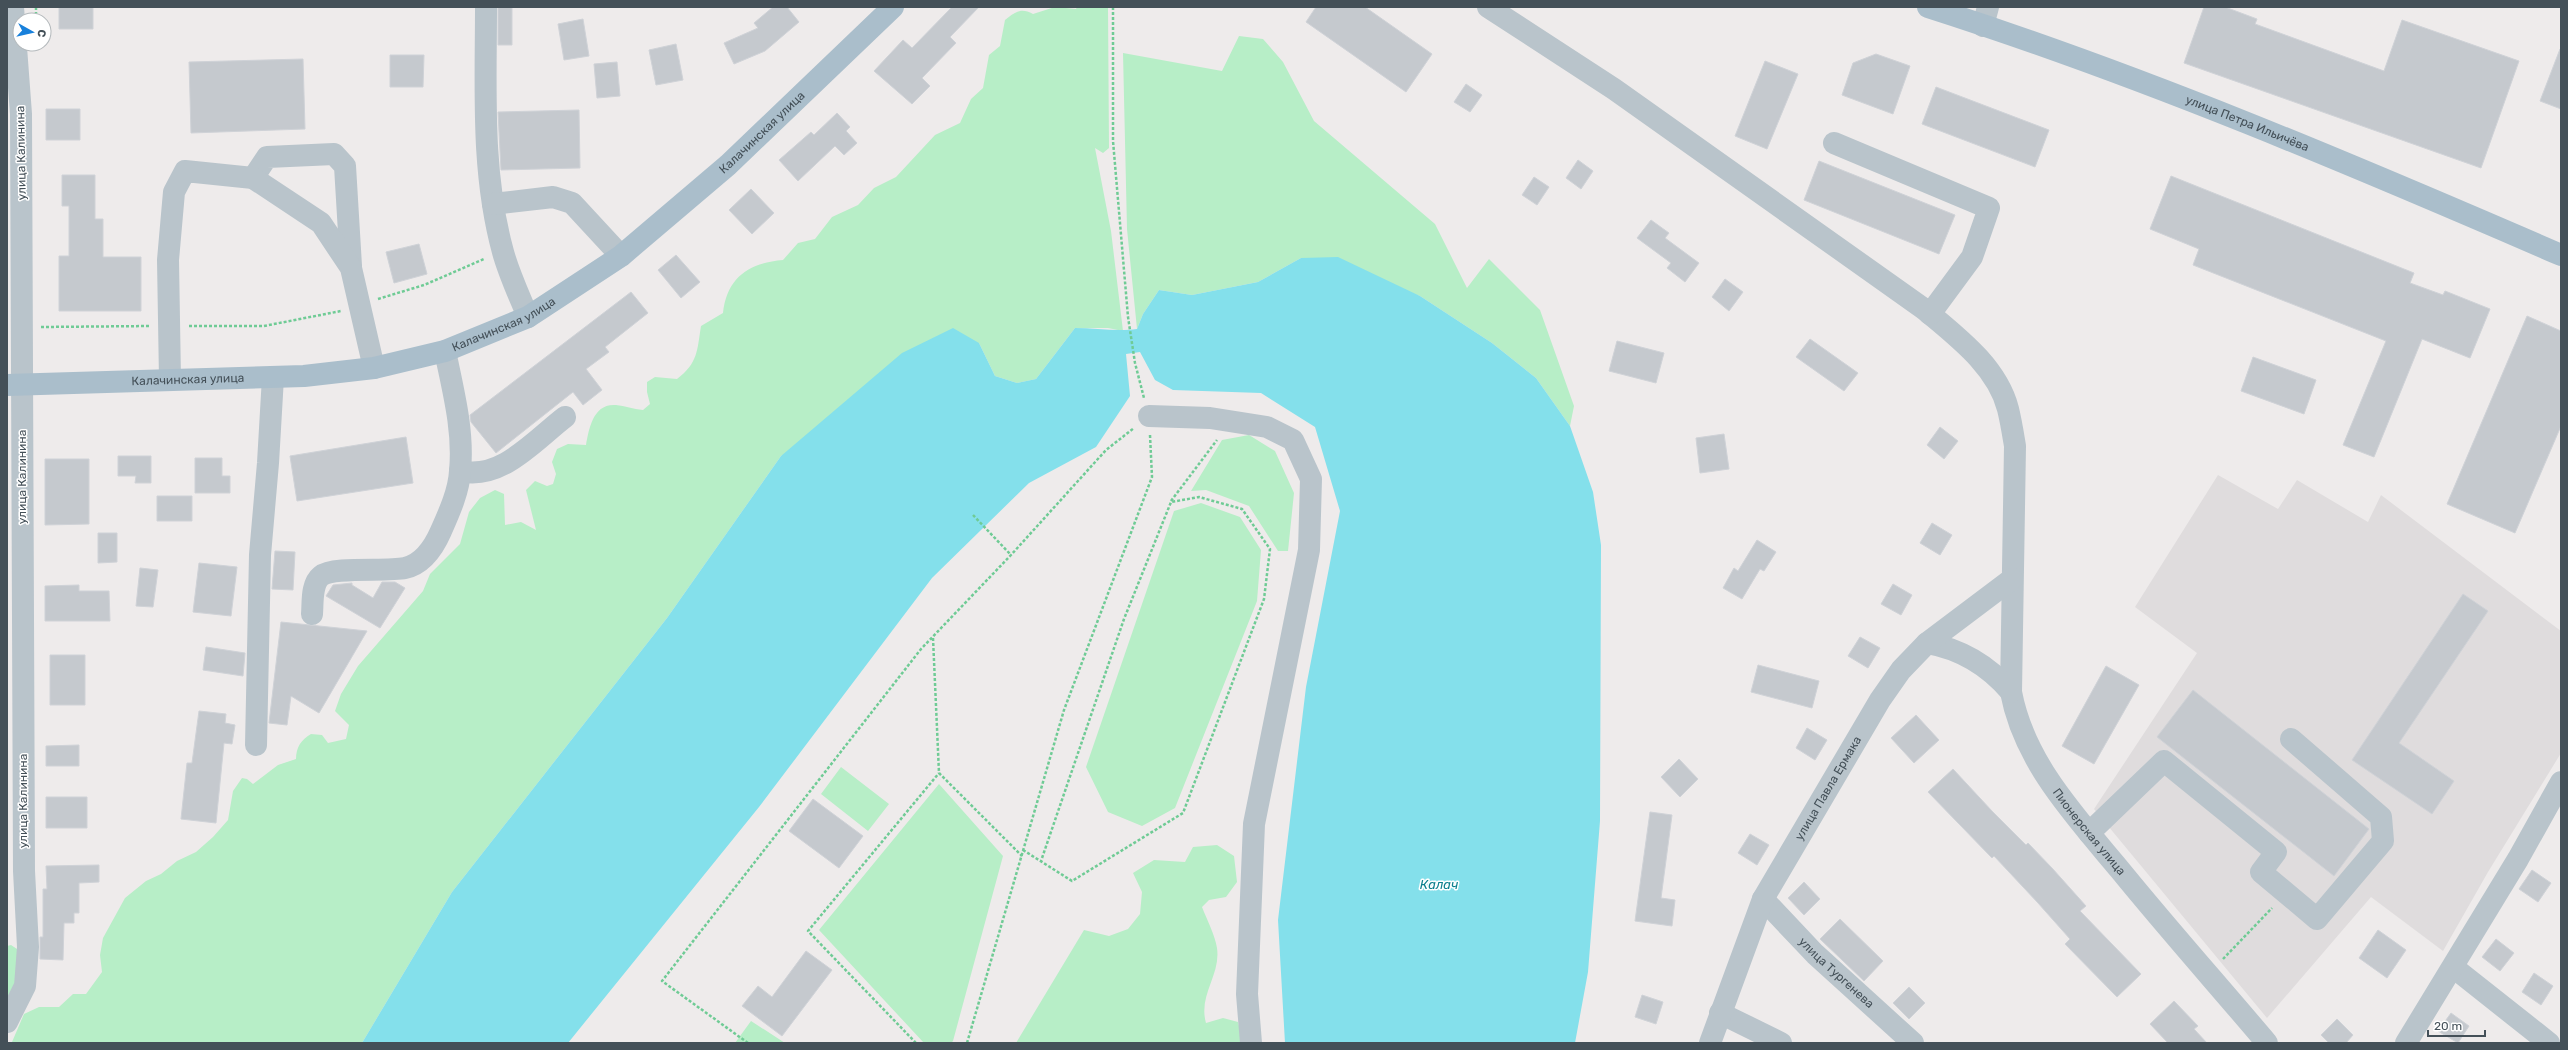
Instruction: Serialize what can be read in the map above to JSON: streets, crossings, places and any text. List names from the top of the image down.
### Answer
{
  "streets": {
    "main road": ["улица Петра Ильичёва", "Калачинская улица"],
    "street": [
      "улица Калинина",
      "улица Павла Ермака",
      "Пионерская улица",
      "улица Тургенева"
    ]
  },
  "crossings": [
    ["Калачинская улица", "улица Калинина"],
    ["улица Павла Ермака", "Пионерская улица"],
    ["улица Павла Ермака", "улица Тургенева"]
  ],
  "water": ["Калач"],
  "scale_bar": "20 m",
  "north": "right"
}
